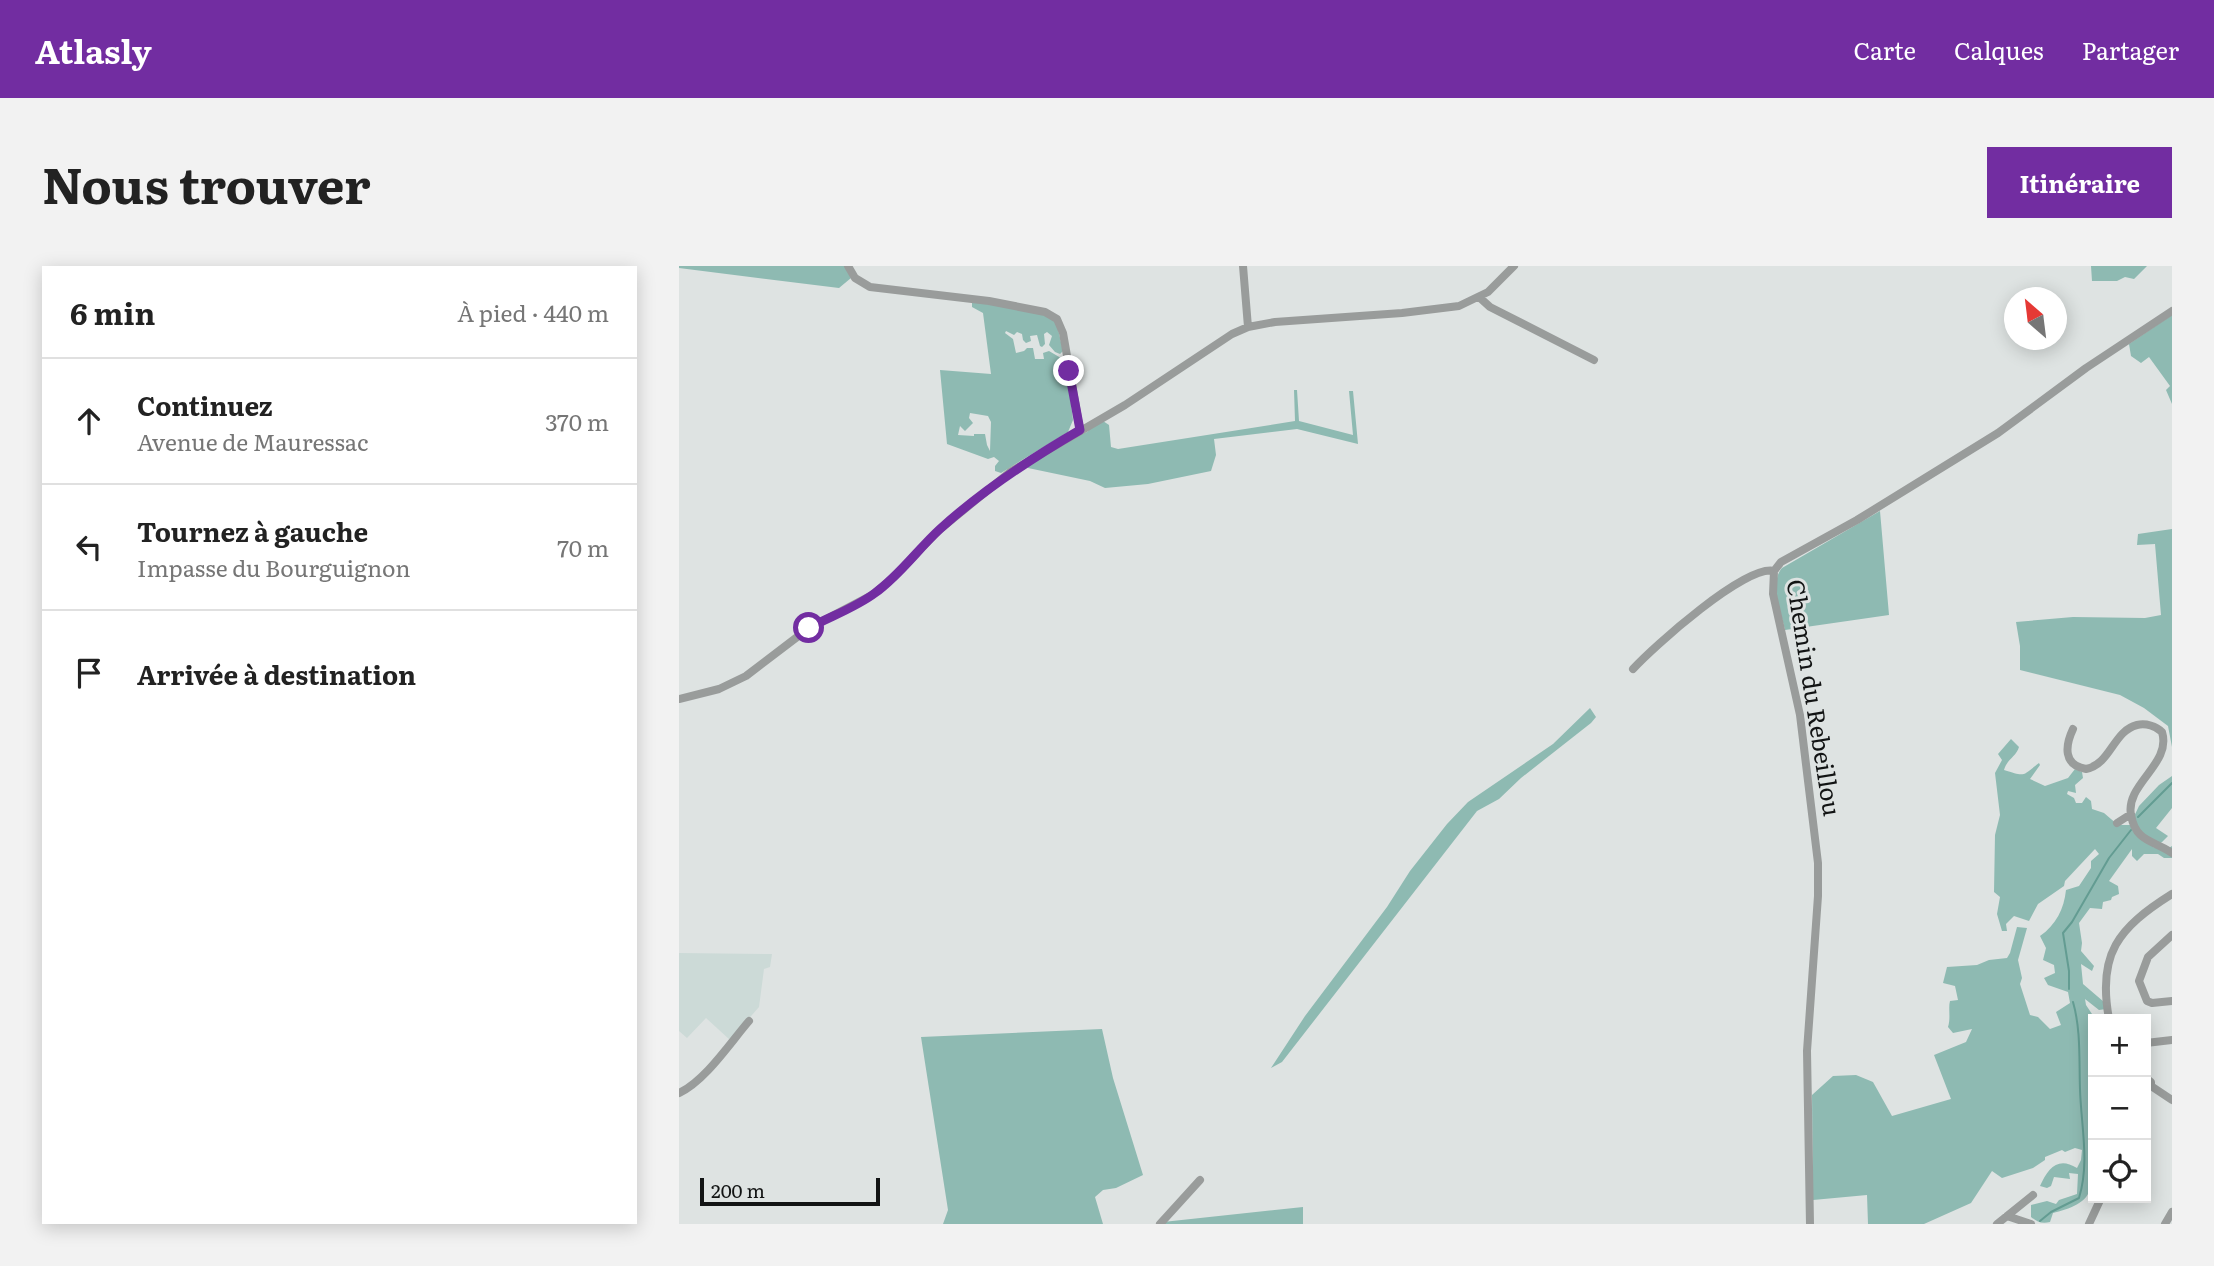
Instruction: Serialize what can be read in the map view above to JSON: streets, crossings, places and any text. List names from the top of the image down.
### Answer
{
  "streets": {
    "street": ["Chemin du Rebeillou"]
  },
  "scale_bar": "200 m",
  "north": "top left",
  "page": {
    "header": "Atlasly",
    "nav": ["Carte", "Calques", "Partager"],
    "title": "Nous trouver",
    "buttons": "Itinéraire",
    "heading": ["6 min", "À pied · 440 m"],
    "list": [
      ["Continuez", "Avenue de Mauressac", "370 m"],
      ["Tournez à gauche", "Impasse du Bourguignon", "70 m"],
      "Arrivée à destination"
    ],
    "map_buttons": ["+", "−"],
    "scale": "200 m"
  }
}
